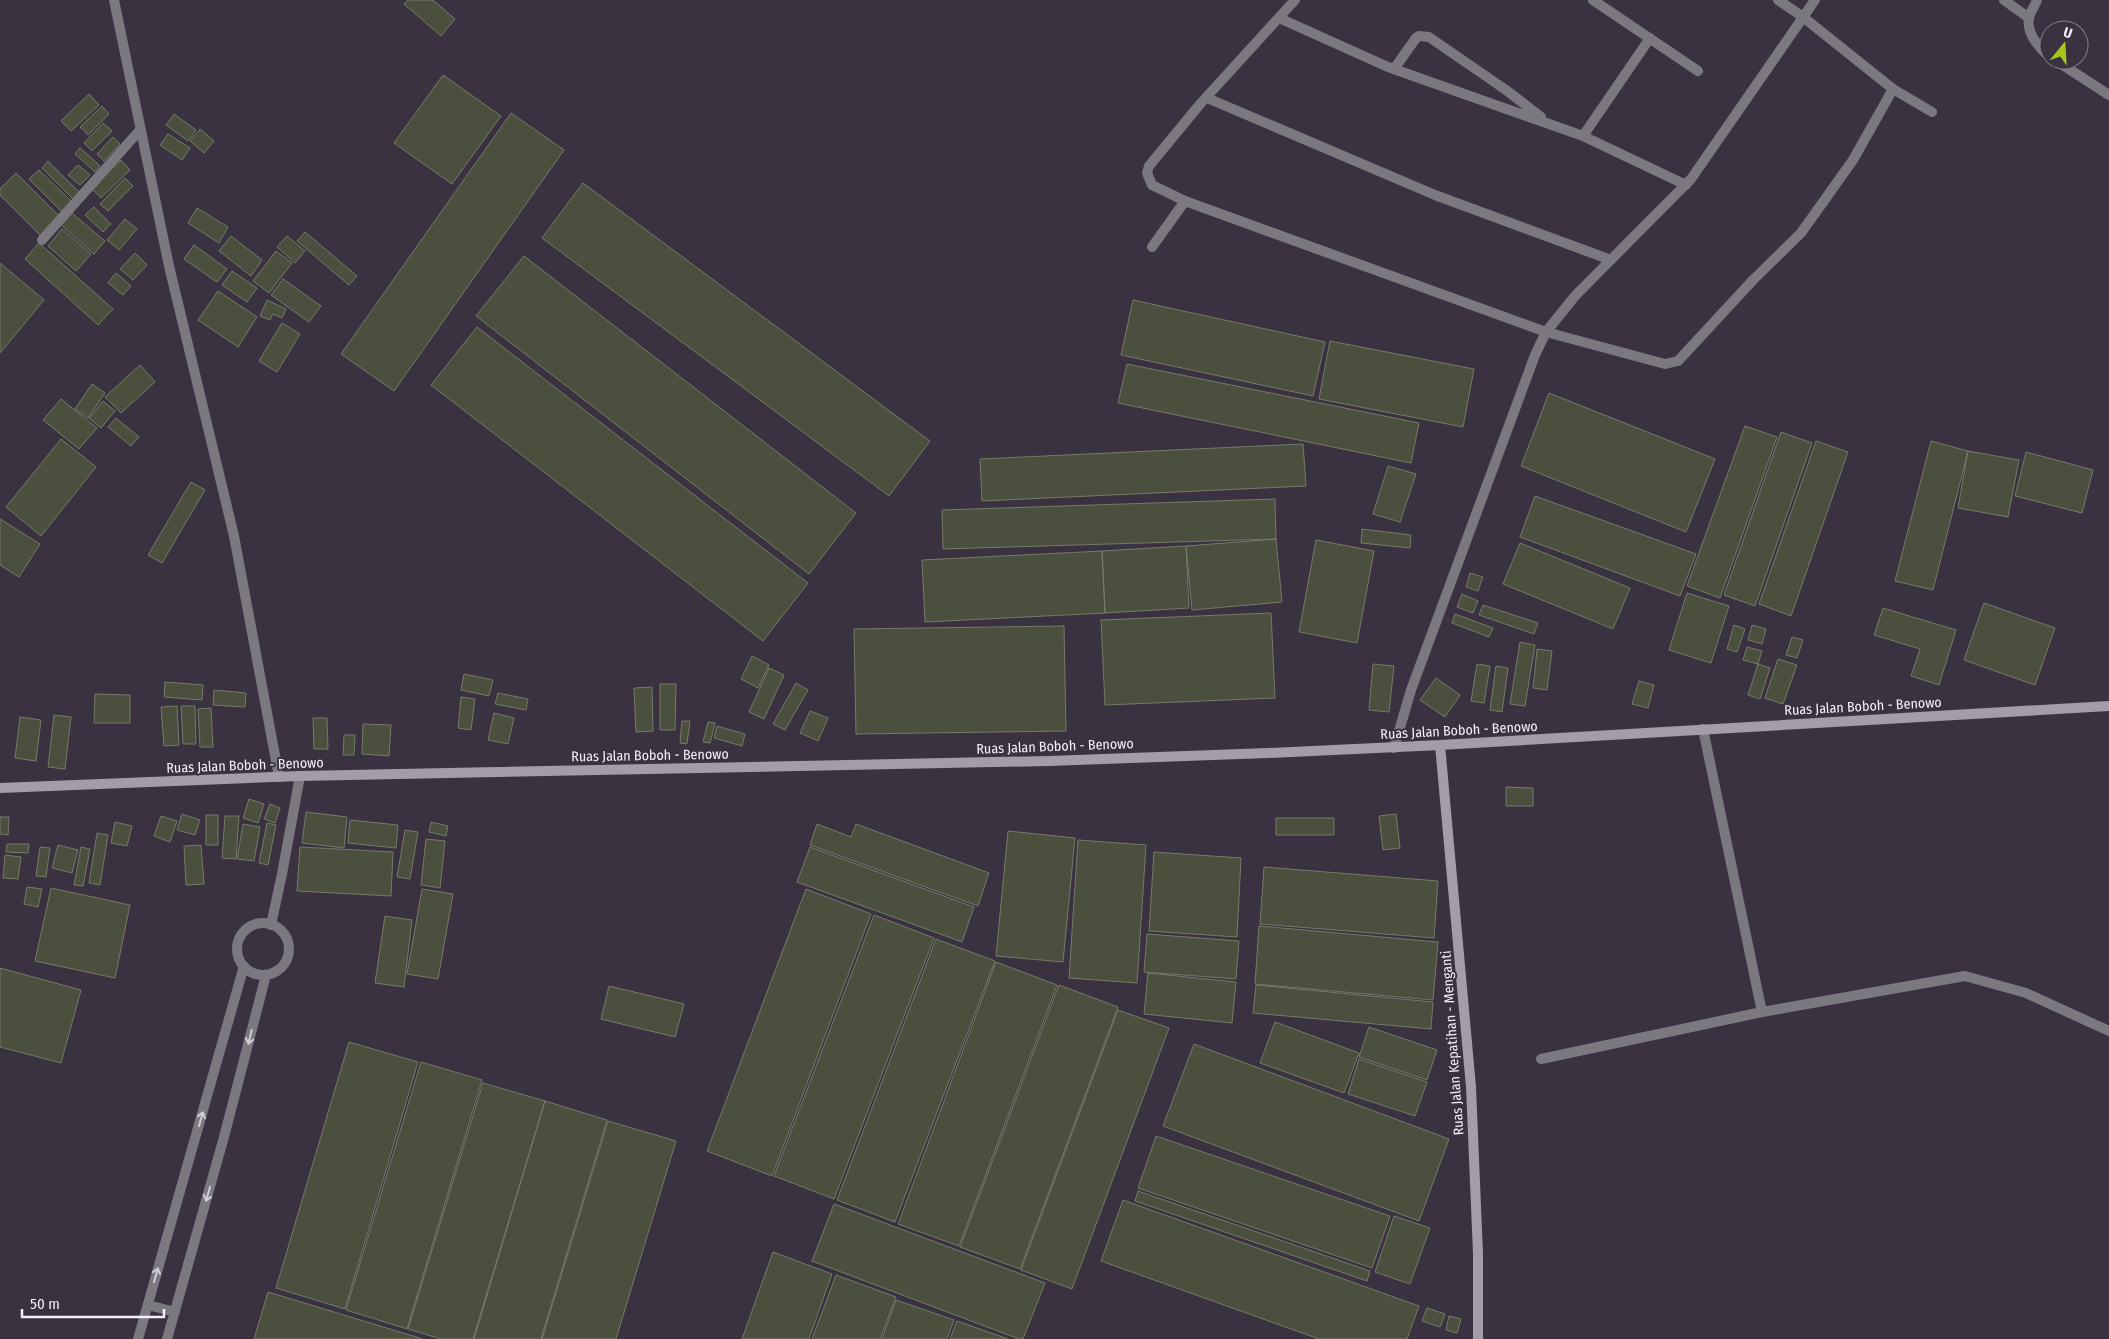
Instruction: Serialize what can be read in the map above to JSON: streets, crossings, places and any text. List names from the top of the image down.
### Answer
{
  "streets": {
    "main road": ["Ruas Jalan Boboh - Benowo", "Ruas Jalan Kepatihan - Menganti"]
  },
  "crossings": [
    ["Ruas Jalan Boboh - Benowo", "Ruas Jalan Kepatihan - Menganti"]
  ],
  "scale_bar": "50 m",
  "north": "top"
}
